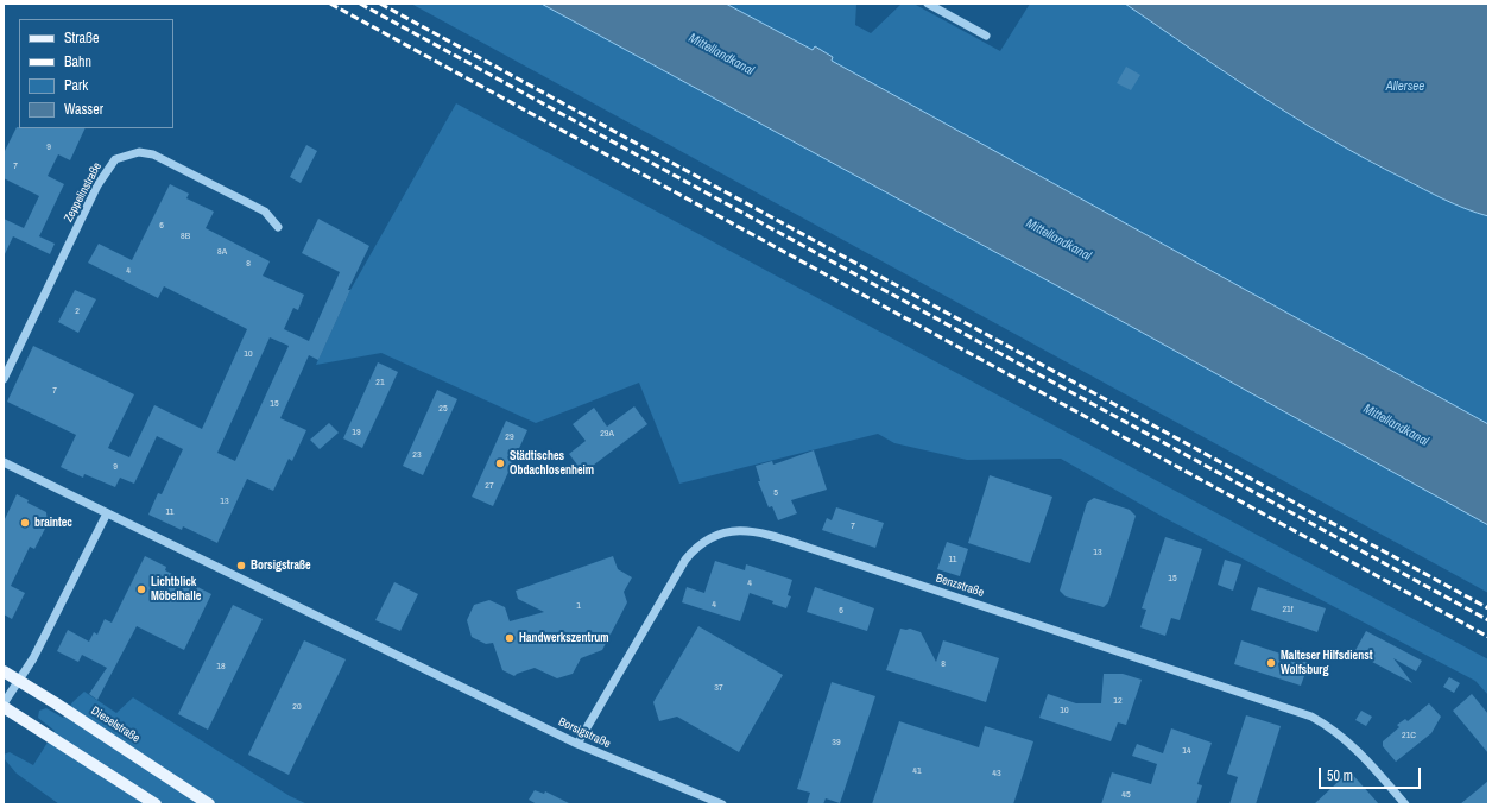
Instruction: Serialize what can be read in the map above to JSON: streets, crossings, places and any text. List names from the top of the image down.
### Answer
{
  "streets": {
    "main road": ["Dieselstraße"],
    "street": ["Zeppelinstraße", "Benzstraße", "Borsigstraße"]
  },
  "crossings": [
    ["Benzstraße", "Borsigstraße"]
  ],
  "water": ["Mittellandkanal", "Allersee"],
  "places": [
    "Städtisches Obdachlosenheim",
    "braintec",
    "Borsigstraße",
    "Lichtblick Möbelhalle",
    "Handwerkszentrum",
    "Malteser Hilfsdienst Wolfsburg"
  ],
  "house_numbers": [
    "9",
    "7",
    "6",
    "8B",
    "8A",
    "8",
    "4",
    "2",
    "10",
    "21",
    "7",
    "15",
    "25",
    "19",
    "29A",
    "29",
    "23",
    "9",
    "27",
    "5",
    "13",
    "11",
    "7",
    "13",
    "11",
    "15",
    "4",
    "4",
    "1",
    "21f",
    "6",
    "8",
    "18",
    "37",
    "12",
    "20",
    "10",
    "21C",
    "39",
    "14",
    "41",
    "43",
    "45"
  ],
  "legend": [
    "Straße",
    "Bahn",
    "Park",
    "Wasser"
  ],
  "scale_bar": "50 m"
}
